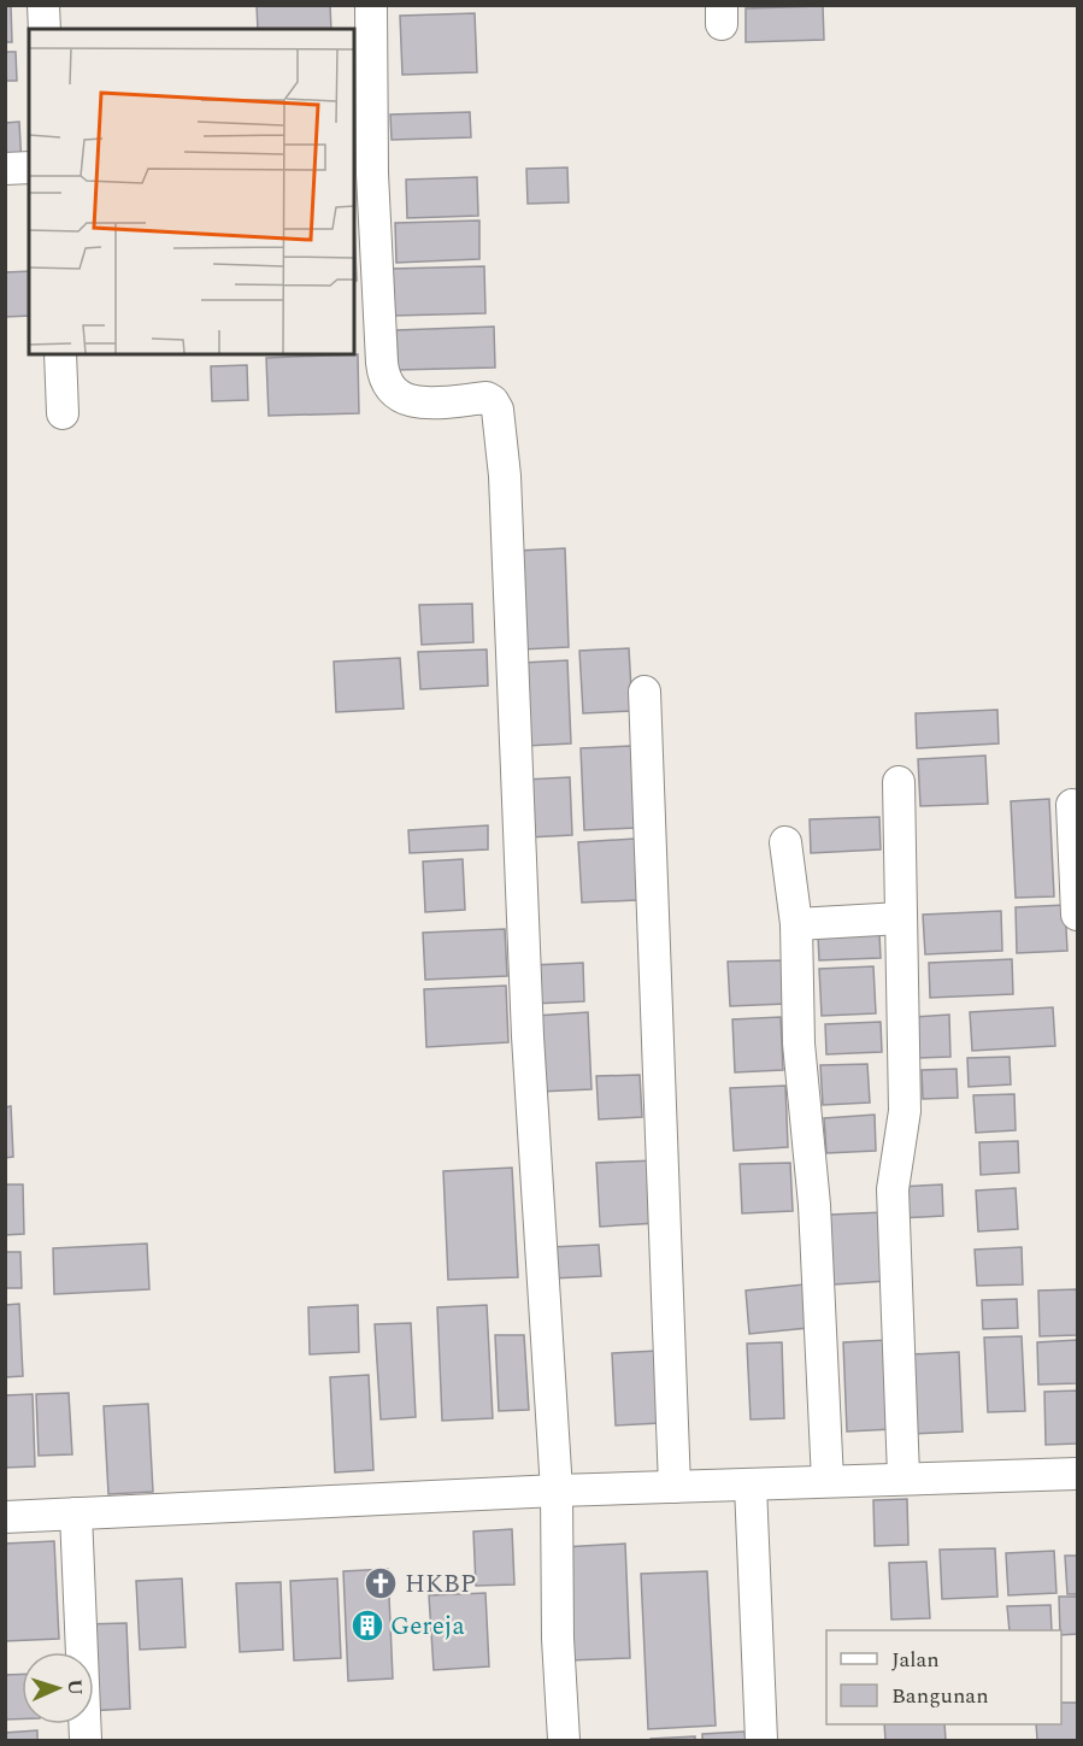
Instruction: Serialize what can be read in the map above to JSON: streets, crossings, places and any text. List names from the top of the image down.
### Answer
{
  "places": {
    "church": ["HKBP"],
    "building": ["Gereja"]
  },
  "legend": ["Jalan", "Bangunan"],
  "north": "right"
}
